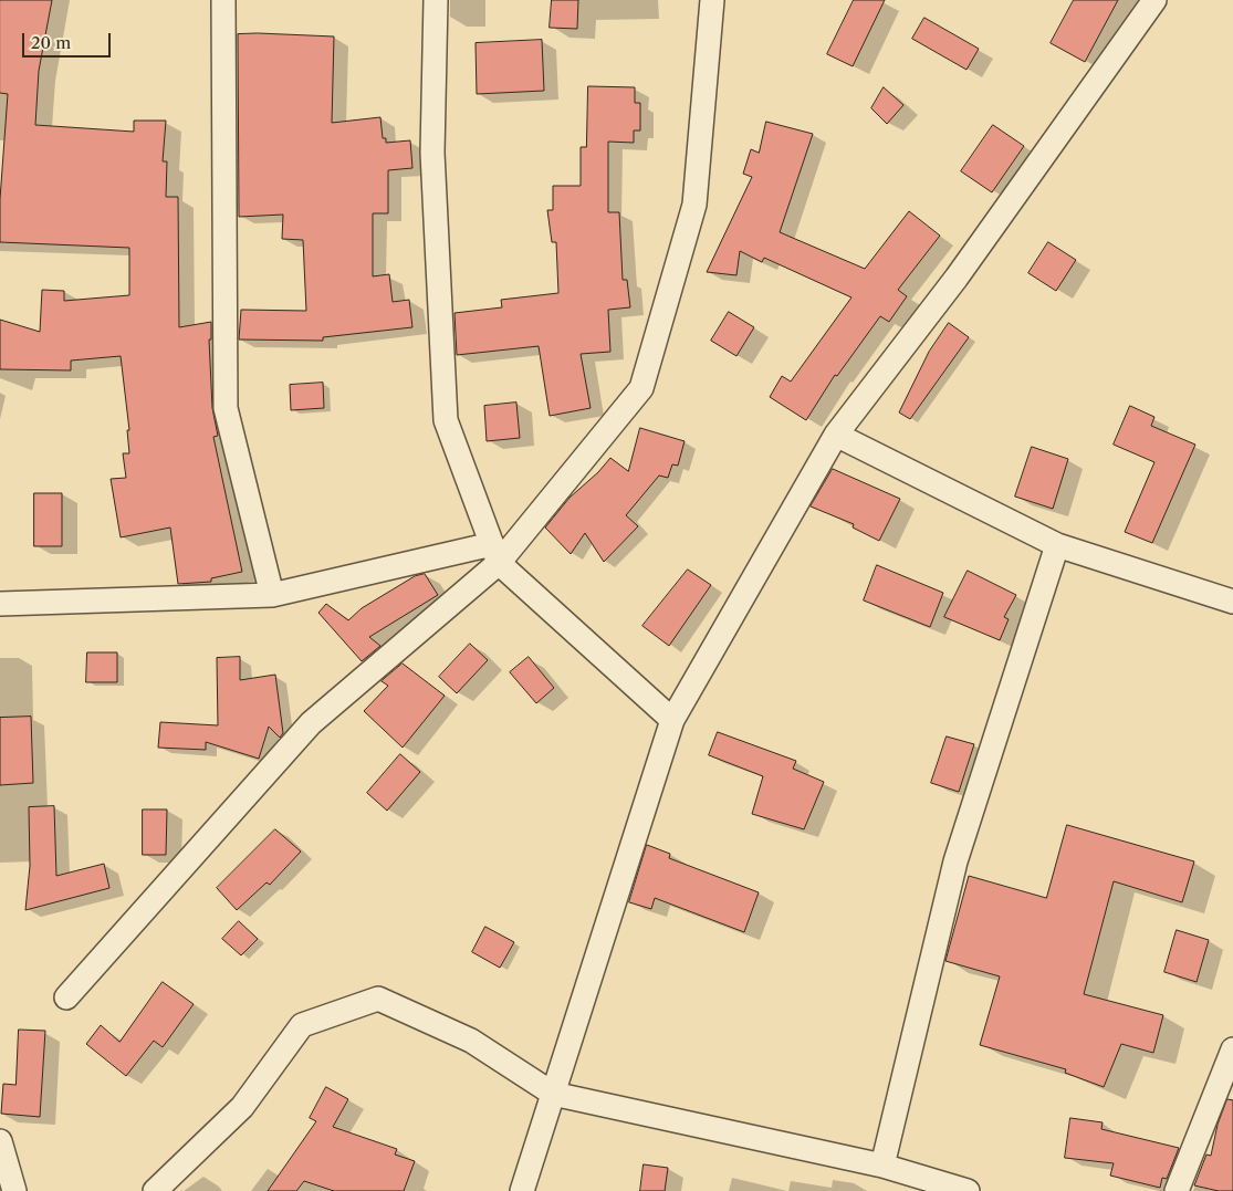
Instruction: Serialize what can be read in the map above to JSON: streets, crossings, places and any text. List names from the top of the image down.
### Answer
{
  "scale_bar": "20 m"
}
